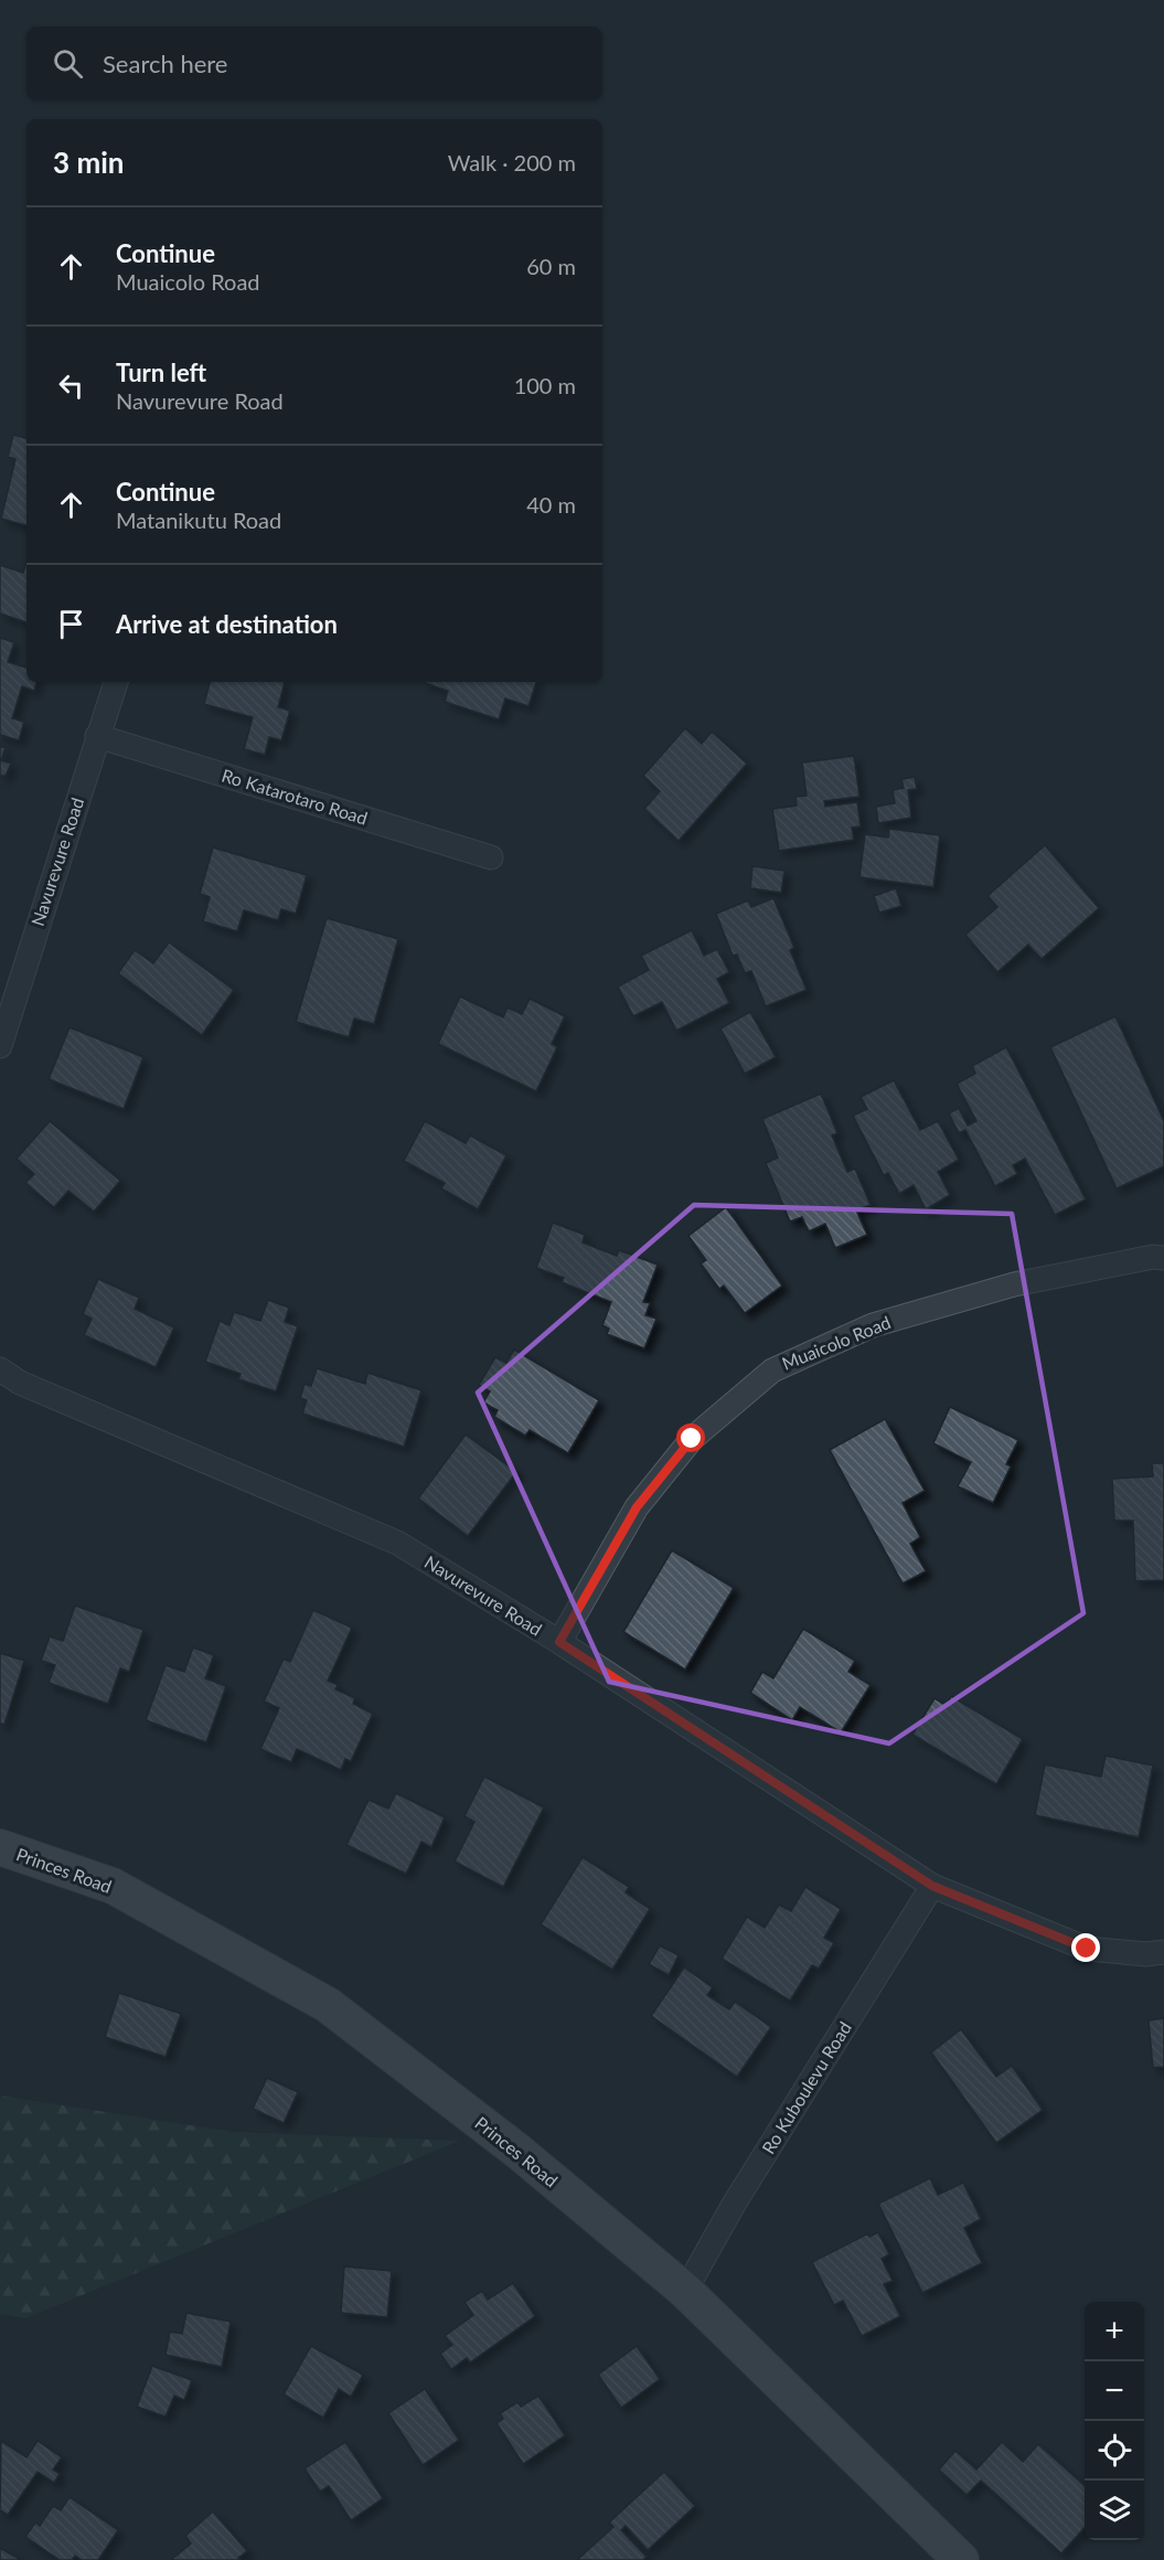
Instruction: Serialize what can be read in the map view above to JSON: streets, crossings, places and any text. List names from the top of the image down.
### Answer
{
  "streets": {
    "main road": ["Princes Road"],
    "street": [
      "Ro Katarotaro Road",
      "Navurevure Road",
      "Muaicolo Road",
      "Ro Kuboulevu Road"
    ]
  },
  "crossings": [
    ["Ro Katarotaro Road", "Navurevure Road"],
    ["Navurevure Road", "Muaicolo Road"],
    ["Navurevure Road", "Ro Kuboulevu Road"],
    ["Princes Road", "Ro Kuboulevu Road"]
  ],
  "page": {
    "search": "Search here",
    "heading": ["3 min", "Walk · 200 m"],
    "list": [
      ["Continue", "Muaicolo Road", "60 m"],
      ["Turn left", "Navurevure Road", "100 m"],
      ["Continue", "Matanikutu Road", "40 m"],
      "Arrive at destination"
    ],
    "map_buttons": ["+", "−"]
  }
}
